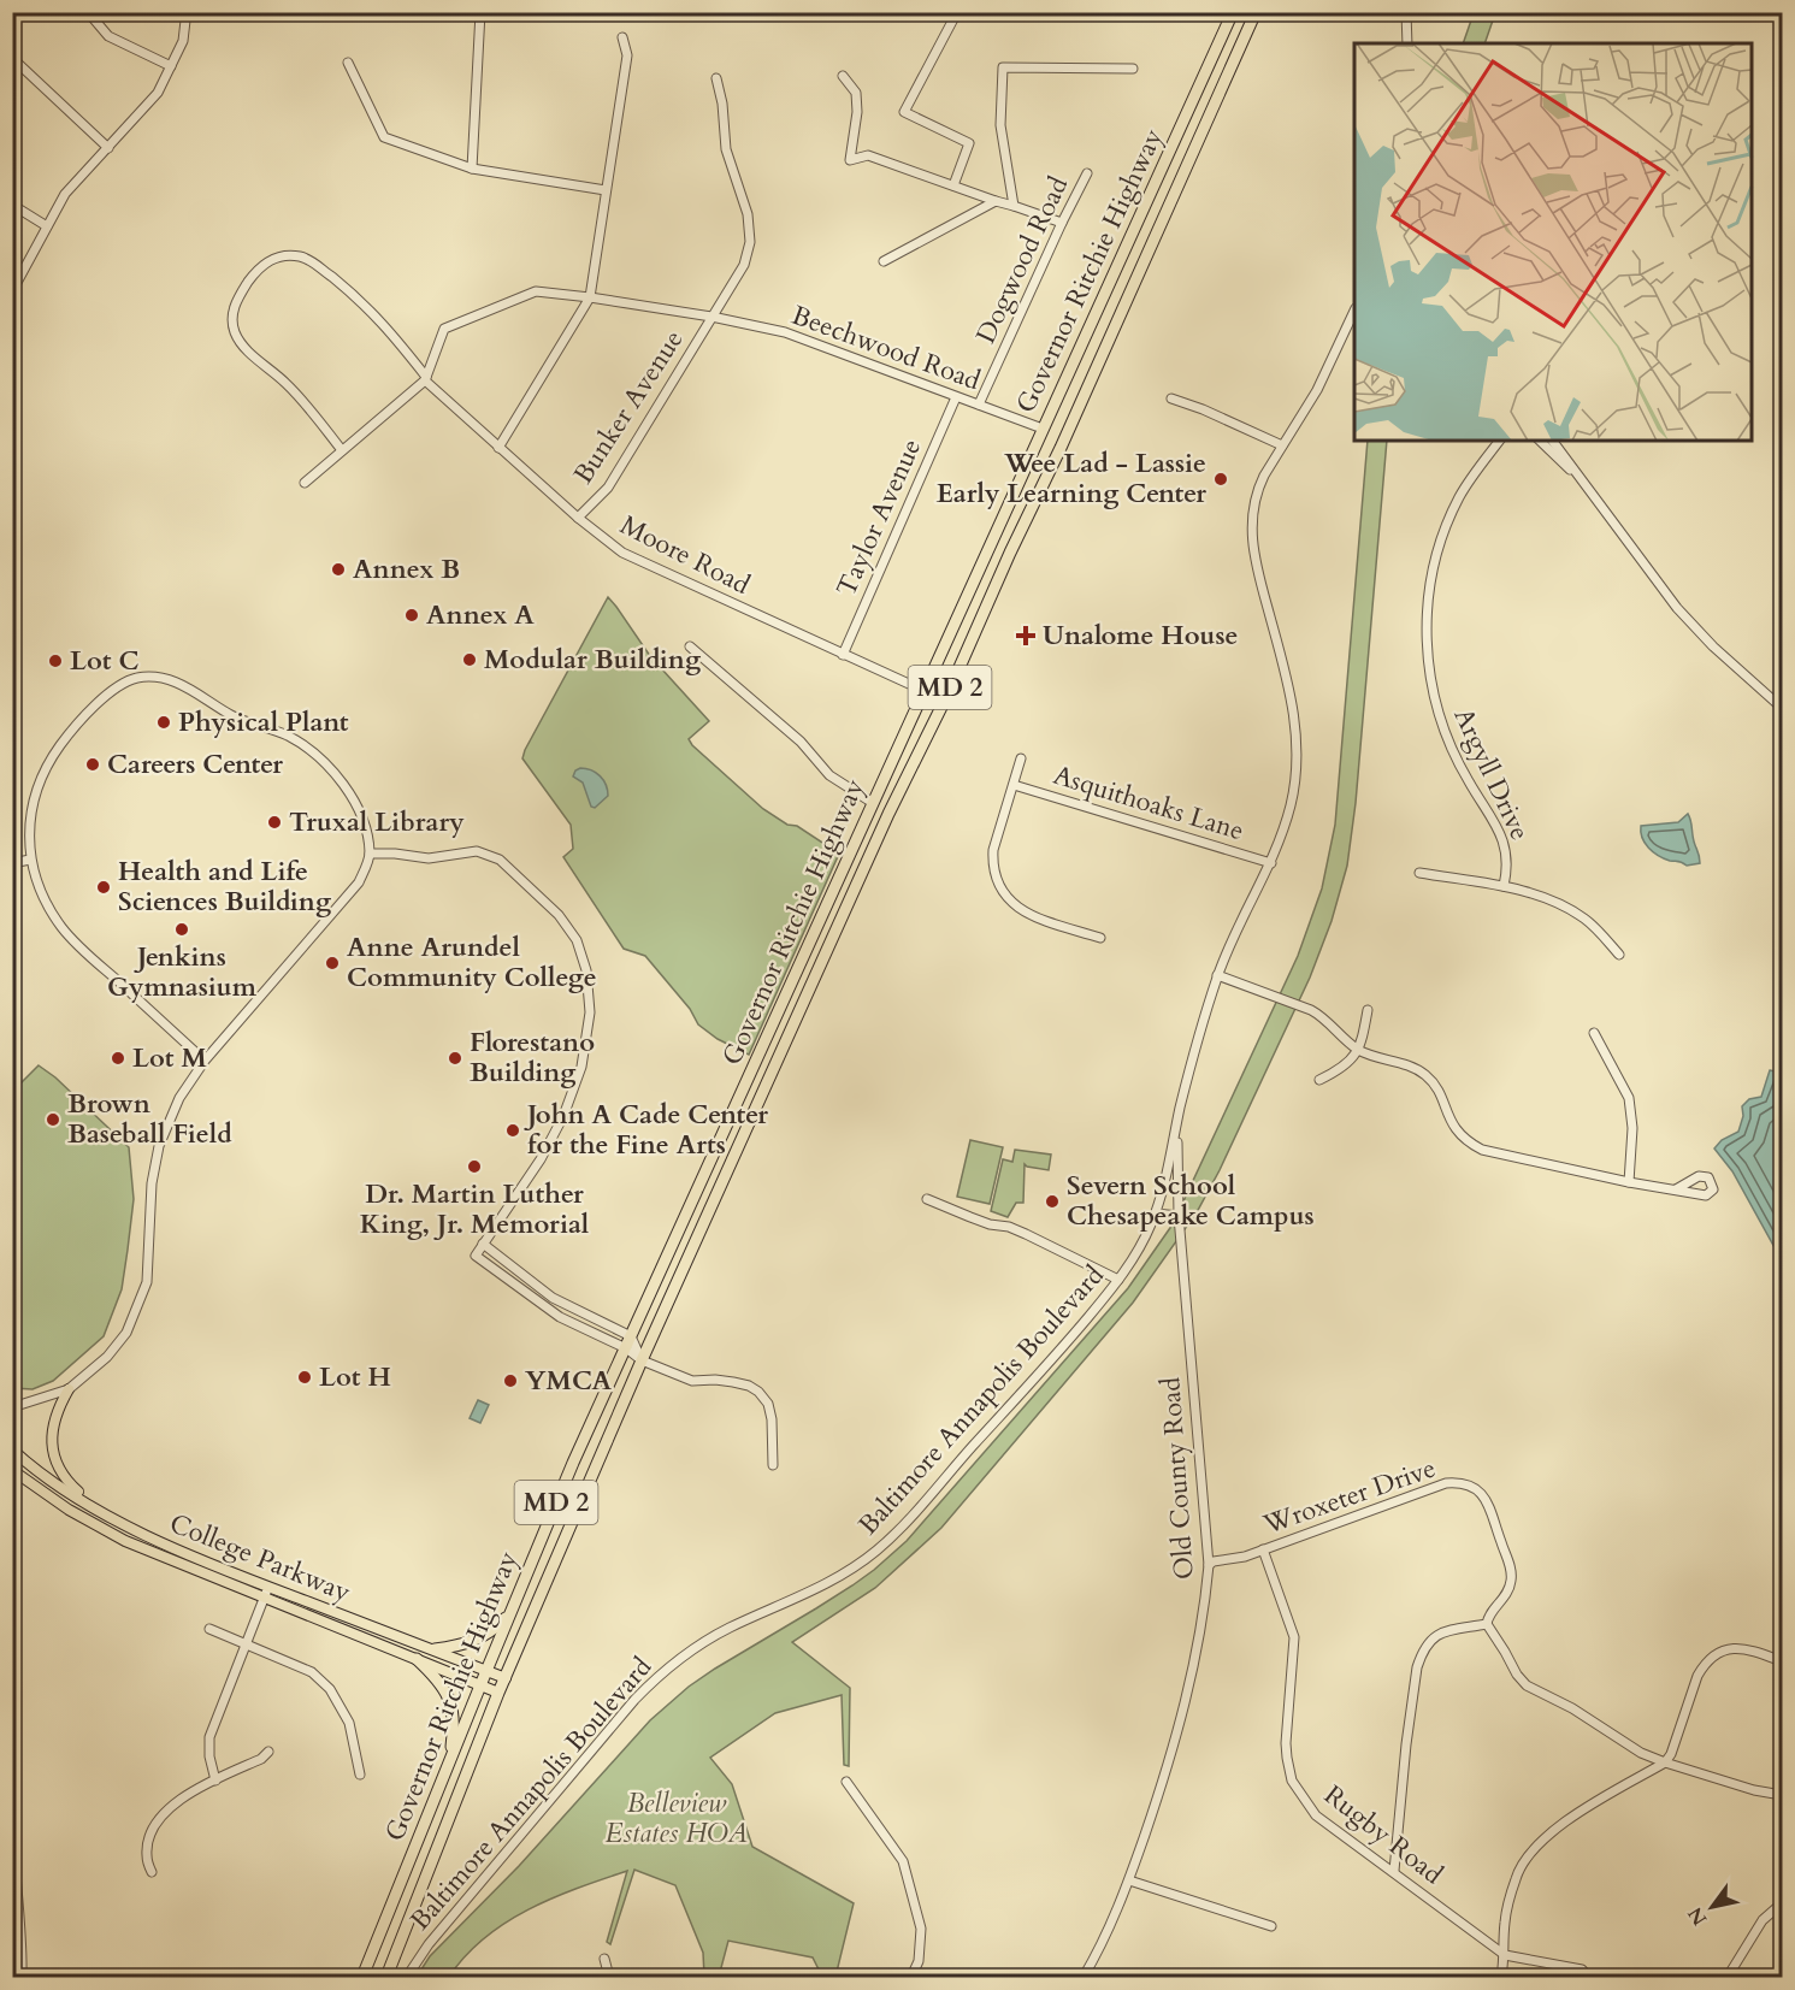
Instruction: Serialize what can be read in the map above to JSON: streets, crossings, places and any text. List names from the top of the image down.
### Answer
{
  "streets": {
    "highway": ["Governor Ritchie Highway", "MD 2"],
    "main road": ["College Parkway"],
    "street": [
      "Dogwood Road",
      "Beechwood Road",
      "Bunker Avenue",
      "Taylor Avenue",
      "Moore Road",
      "Argyll Drive",
      "Asquithoaks Lane",
      "Baltimore Annapolis Boulevard",
      "Old County Road",
      "Wroxeter Drive",
      "Rugby Road"
    ]
  },
  "crossings": [
    ["Dogwood Road", "Beechwood Road"],
    ["Governor Ritchie Highway", "Beechwood Road"],
    ["Governor Ritchie Highway", "Moore Road"],
    ["Governor Ritchie Highway", "College Parkway"],
    ["Beechwood Road", "Bunker Avenue"],
    ["Beechwood Road", "Taylor Avenue"],
    ["Beechwood Road", "Moore Road"],
    ["Bunker Avenue", "Moore Road"],
    ["Taylor Avenue", "Moore Road"],
    ["Asquithoaks Lane", "Baltimore Annapolis Boulevard"],
    ["Baltimore Annapolis Boulevard", "Old County Road"],
    ["Old County Road", "Wroxeter Drive"],
    ["Wroxeter Drive", "Rugby Road"]
  ],
  "parks": ["Belleview Estates HOA"],
  "places": {
    "other": [
      "Wee Lad - Lassie Early Learning Center",
      "Annex B",
      "Annex A",
      "Modular Building",
      "Lot C",
      "Physical Plant",
      "Careers Center",
      "Truxal Library",
      "Health and Life Sciences Building",
      "Jenkins Gymnasium",
      "Anne Arundel Community College",
      "Lot M",
      "Florestano Building",
      "Brown Baseball Field",
      "John A Cade Center for the Fine Arts",
      "Dr. Martin Luther King, Jr. Memorial",
      "Severn School Chesapeake Campus",
      "Lot H",
      "YMCA"
    ],
    "health": ["Unalome House"]
  },
  "north": "bottom left"
}
